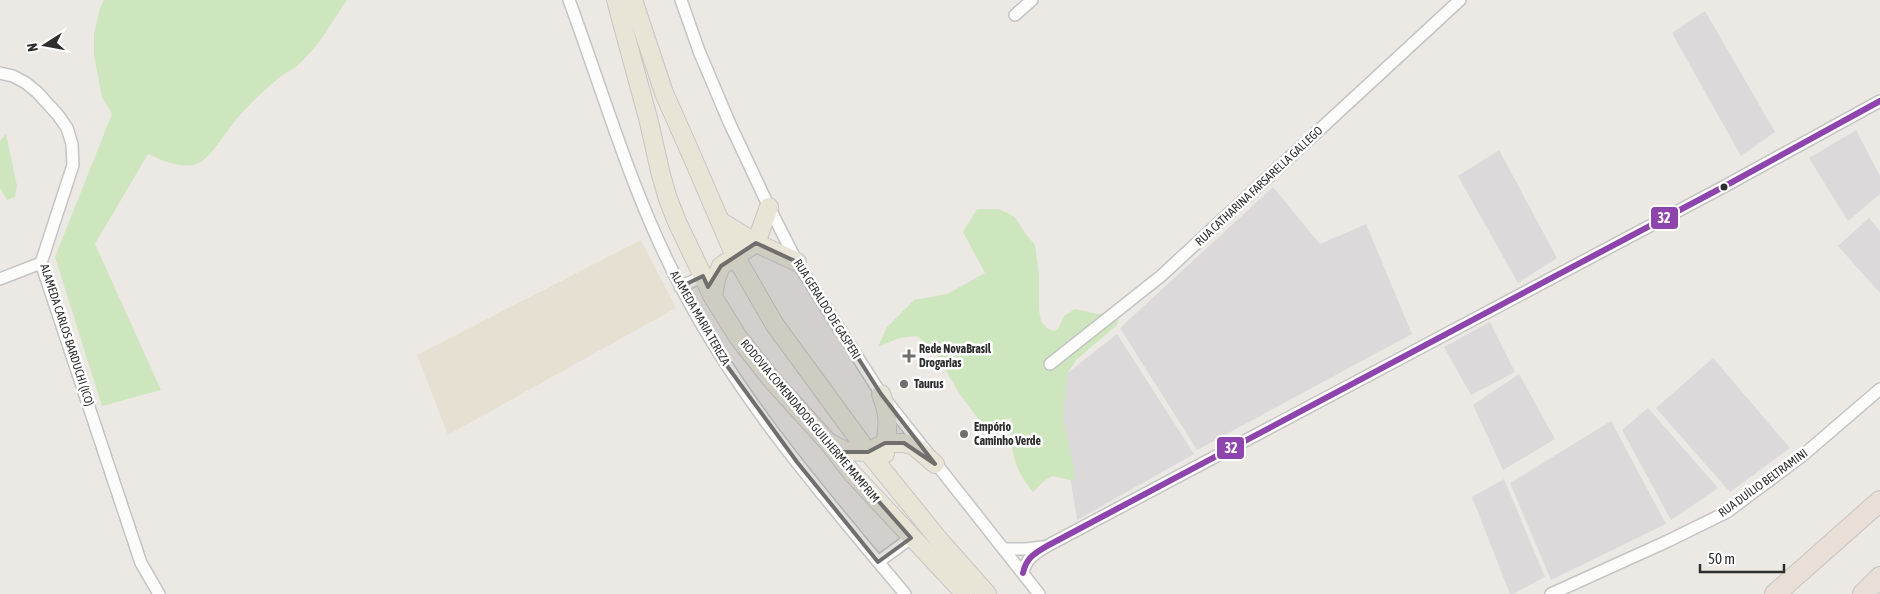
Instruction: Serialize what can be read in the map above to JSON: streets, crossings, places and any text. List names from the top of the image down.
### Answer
{
  "streets": {
    "main road": ["RODOVIA COMENDADOR GUILHERME MAMPRIM"],
    "street": [
      "RUA CATHARINA FARSARELLA GALLEGO",
      "RUA GERALDO DE GASPERI",
      "ALAMEDA MARIA TEREZA",
      "ALAMEDA CARLOS BARDUCHI (ICO)",
      "RUA DUÍLIO BELTRAMINI"
    ]
  },
  "places": {
    "health": ["Rede NovaBrasil Drogarias"],
    "other": ["Taurus", "Empório Caminho Verde"]
  },
  "lines": ["transit line 32"],
  "scale_bar": "50 m",
  "north": "left"
}
